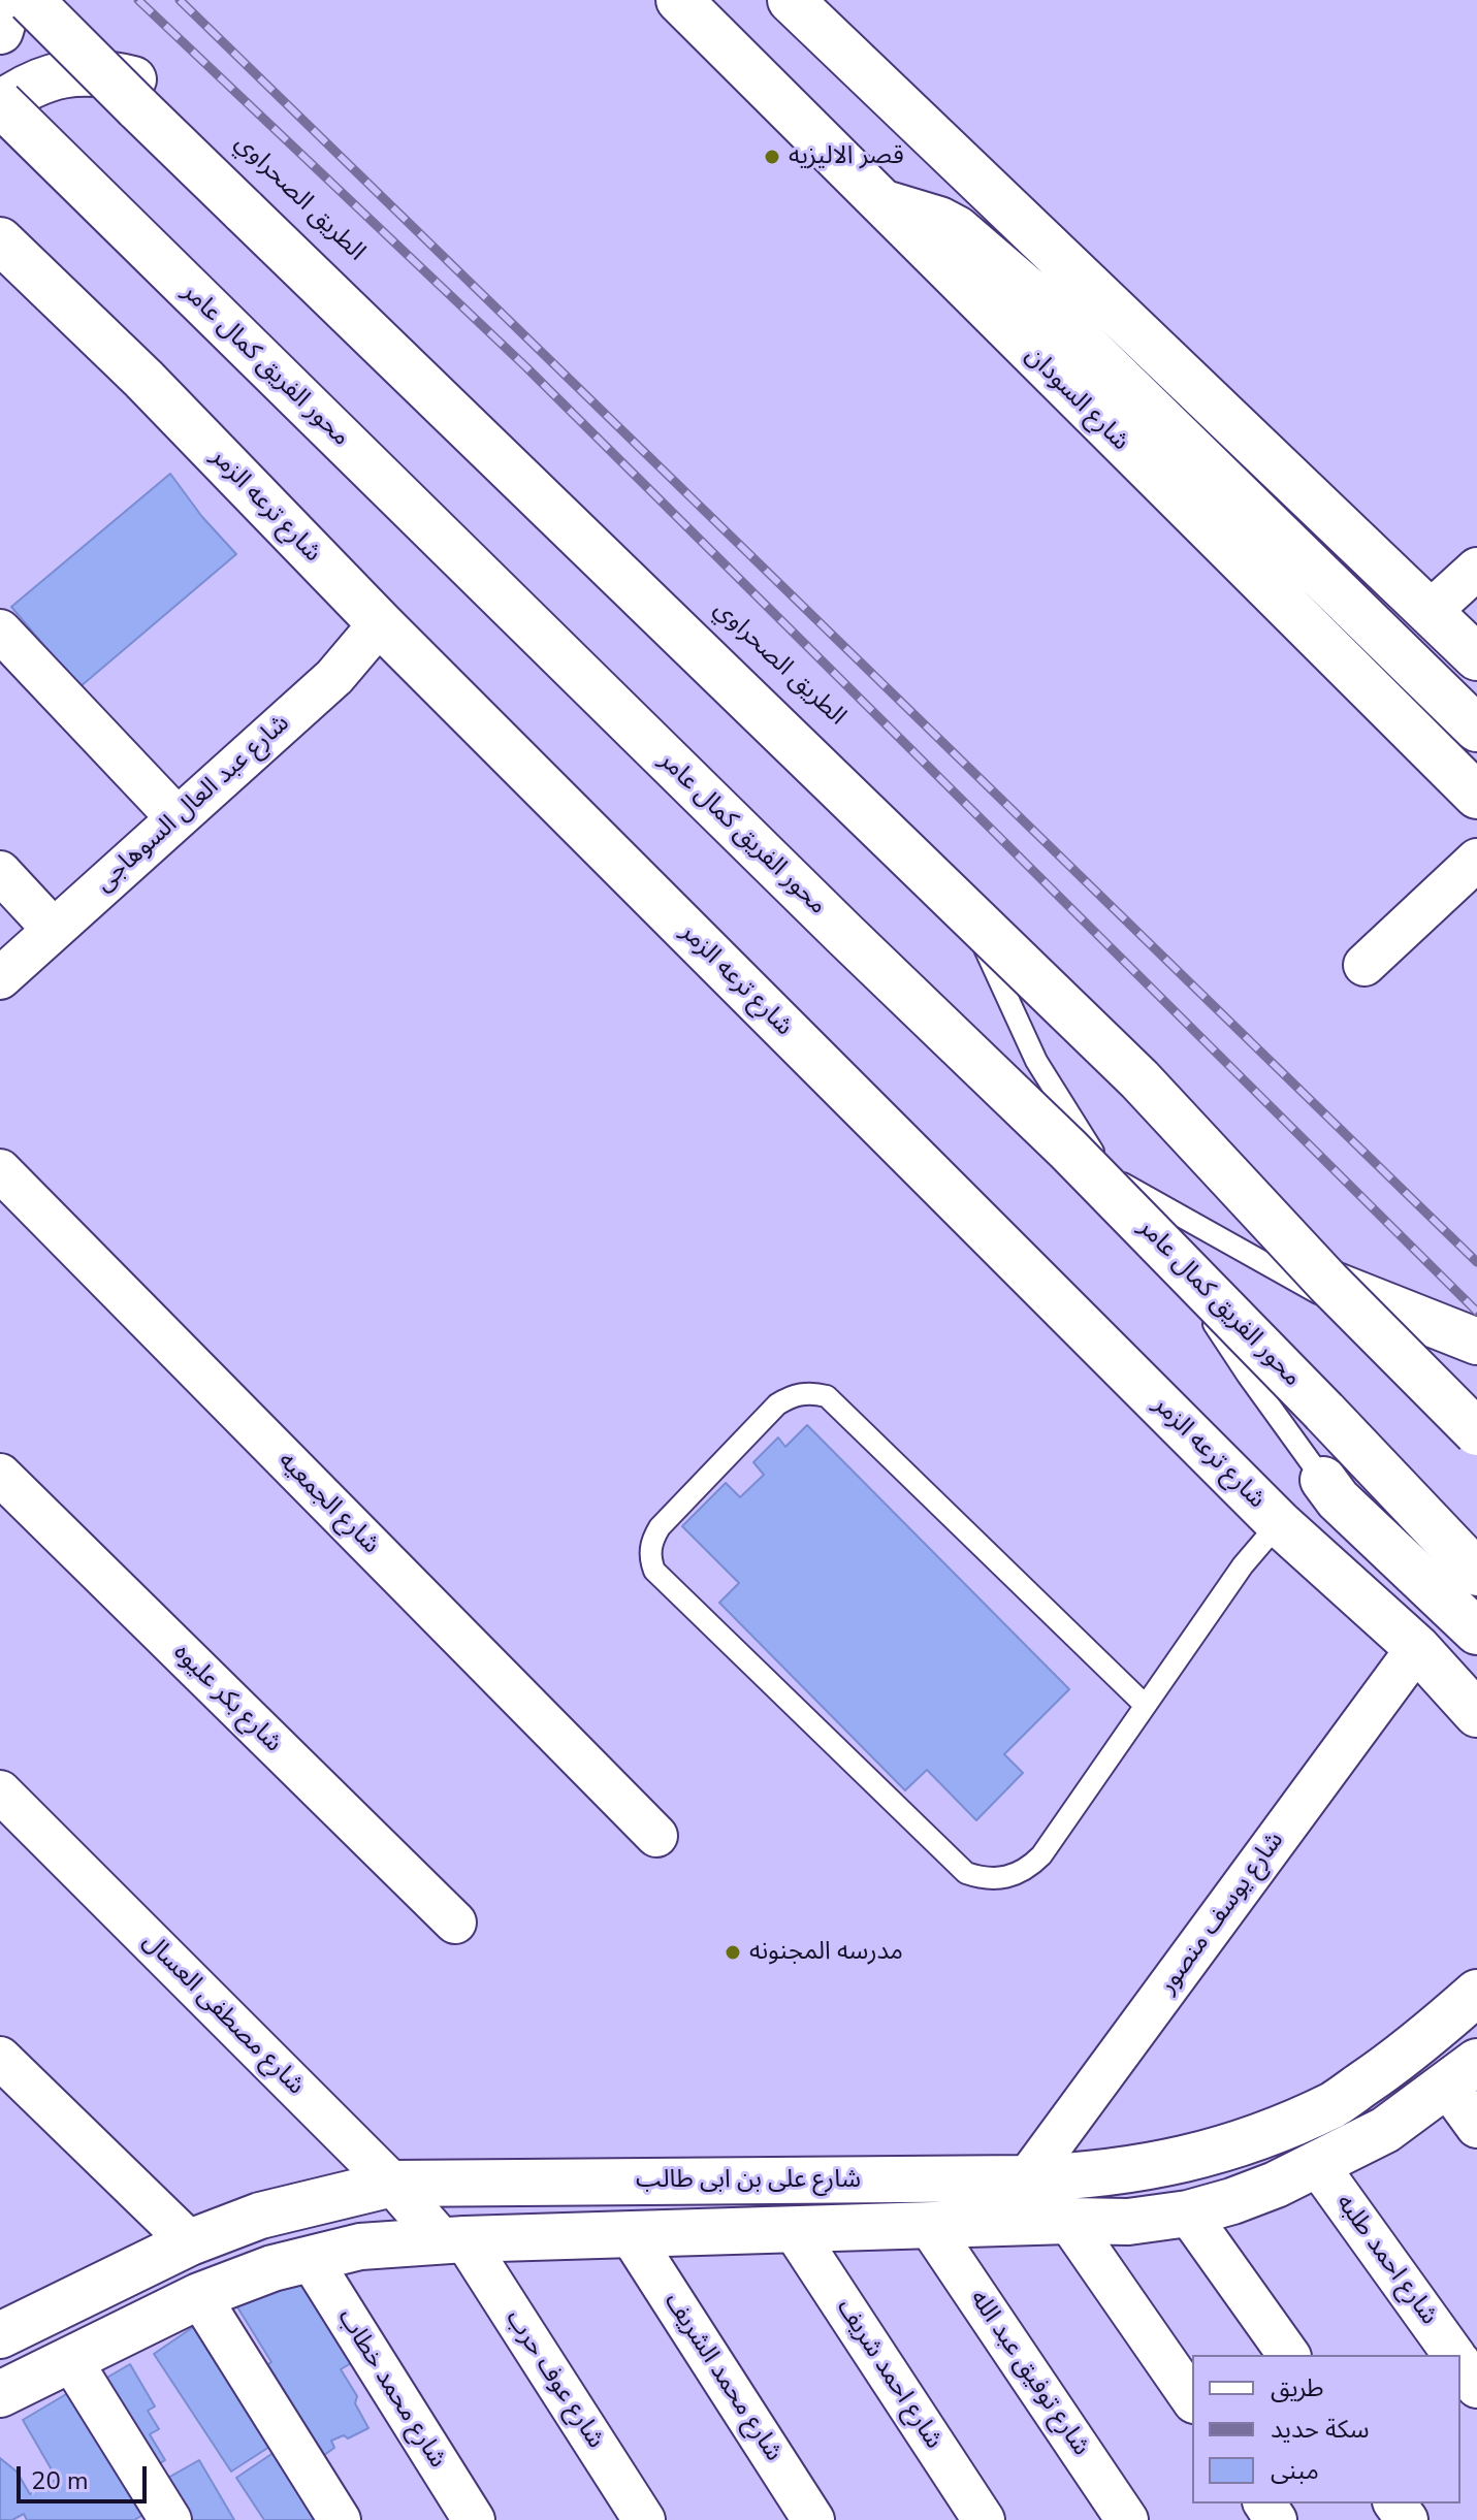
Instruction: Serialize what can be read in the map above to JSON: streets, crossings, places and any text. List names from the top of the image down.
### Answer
{
  "streets": {
    "main road": [
      "محور الفريق كمال عامر",
      "شارع السودان",
      "شارع ترعه الزمر",
      "شارع على بن ابى طالب"
    ],
    "street": [
      "شارع عبد العال السوهاجى",
      "شارع الجمعيه",
      "شارع بكر عليوه",
      "شارع يوسف منصور",
      "شارع مصطفى العسال",
      "شارع احمد طلبه",
      "شارع توفيق عبد الله",
      "شارع احمد شريف",
      "شارع محمد الشريف",
      "شارع عوف حرب",
      "شارع محمد خطاب"
    ],
    "lane": ["الطريق الصحراوي"]
  },
  "crossings": [
    ["شارع ترعه الزمر", "شارع عبد العال السوهاجى"],
    ["شارع ترعه الزمر", "شارع يوسف منصور"],
    ["شارع يوسف منصور", "شارع على بن ابى طالب"],
    ["شارع مصطفى العسال", "شارع على بن ابى طالب"],
    ["شارع مصطفى العسال", "شارع عوف حرب"],
    ["شارع على بن ابى طالب", "شارع احمد طلبه"],
    ["شارع على بن ابى طالب", "شارع توفيق عبد الله"],
    ["شارع على بن ابى طالب", "شارع احمد شريف"],
    ["شارع على بن ابى طالب", "شارع محمد الشريف"],
    ["شارع على بن ابى طالب", "شارع عوف حرب"],
    ["شارع على بن ابى طالب", "شارع محمد خطاب"]
  ],
  "places": ["قصر الاليزيه", "مدرسه المجنونه"],
  "legend": ["طريق", "سكة حديد", "مبنى"],
  "scale_bar": "20 m"
}
